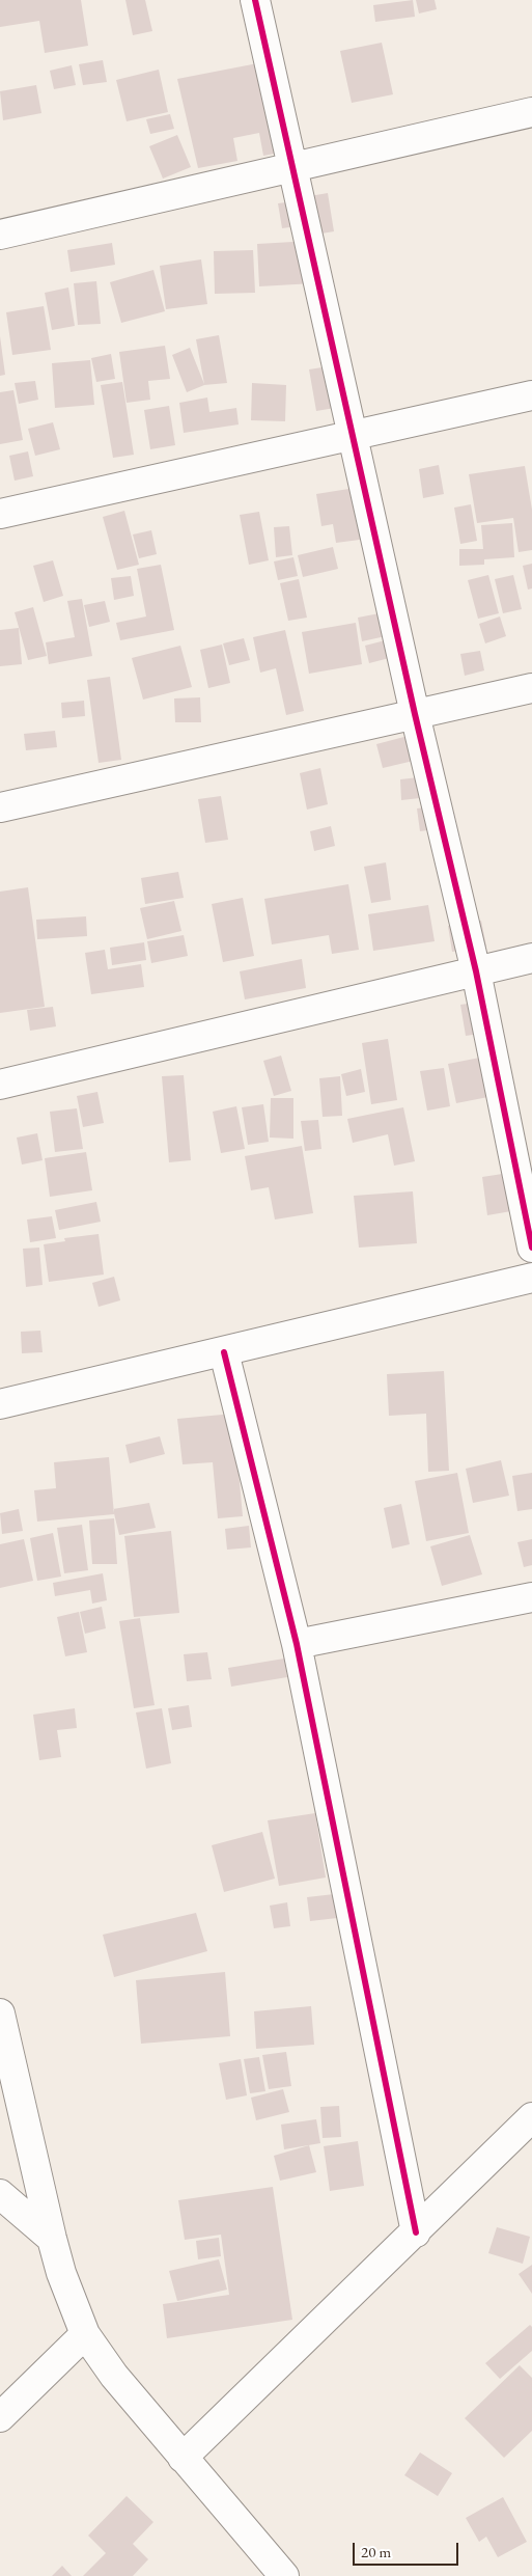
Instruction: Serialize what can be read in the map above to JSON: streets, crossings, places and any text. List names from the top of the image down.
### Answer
{
  "scale_bar": "20 m"
}
